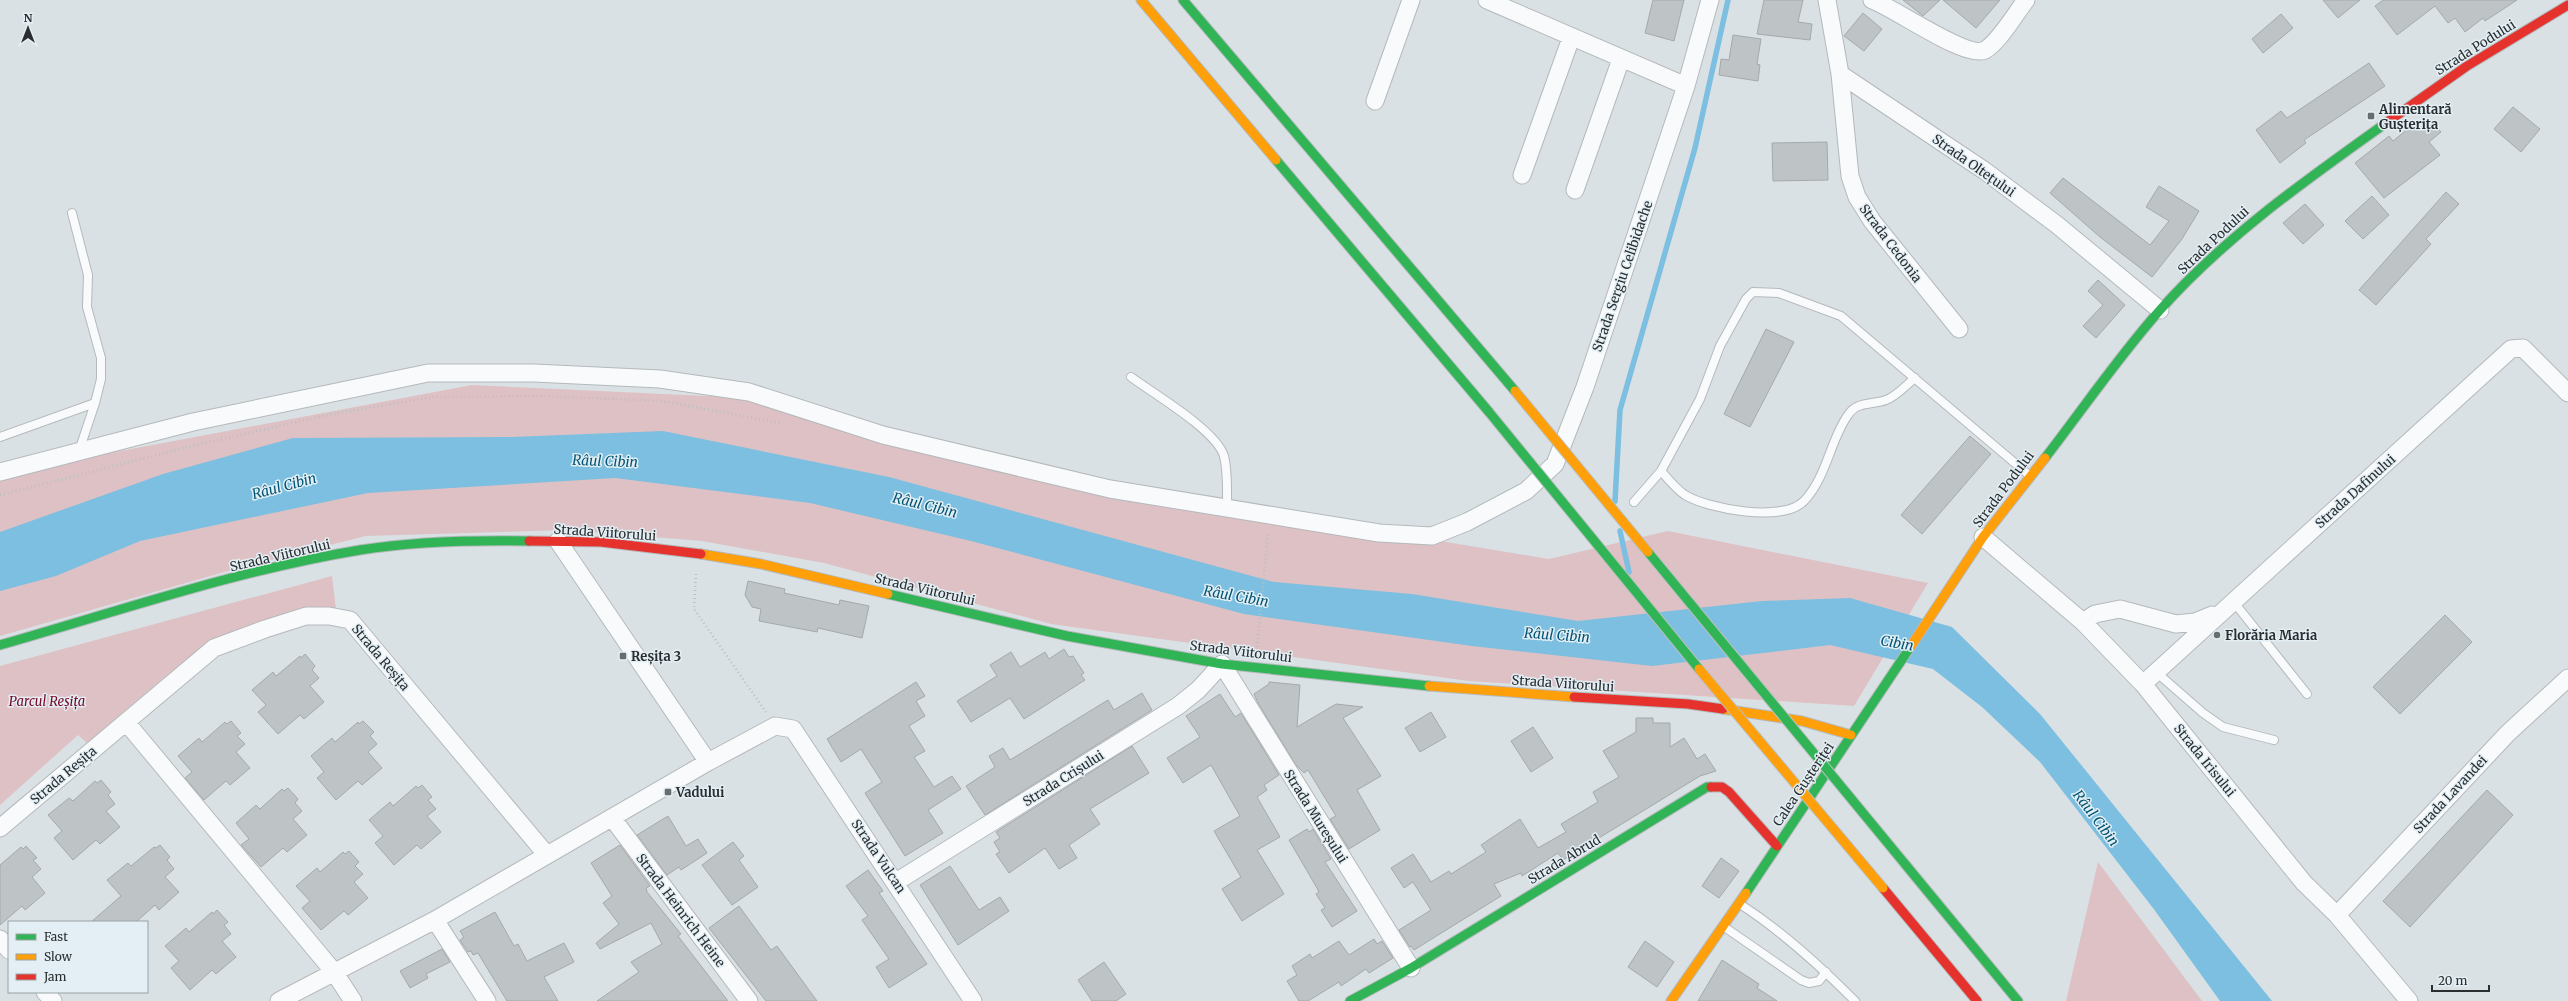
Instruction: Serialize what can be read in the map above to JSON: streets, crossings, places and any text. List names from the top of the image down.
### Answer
{
  "streets": {
    "main road": [
      "Strada Podului",
      "Strada Viitorului",
      "Calea Gușteriței",
      "Strada Abrud"
    ],
    "street": [
      "Strada Oltețului",
      "Strada Cedonia",
      "Strada Sergiu Celibidache",
      "Strada Dafinului",
      "Strada Reșița",
      "Strada Irisului",
      "Strada Crișului",
      "Strada Lavandei",
      "Strada Mureșului",
      "Strada Vulcan",
      "Strada Heinrich Heine"
    ]
  },
  "crossings": [
    ["Strada Podului", "Strada Oltețului"],
    ["Strada Podului", "Strada Irisului"],
    ["Strada Podului", "Calea Gușteriței"],
    ["Strada Oltețului", "Strada Cedonia"],
    ["Strada Dafinului", "Strada Irisului"],
    ["Strada Viitorului", "Strada Crișului"],
    ["Strada Viitorului", "Calea Gușteriței"],
    ["Strada Viitorului", "Strada Mureșului"],
    ["Strada Irisului", "Strada Lavandei"],
    ["Strada Crișului", "Strada Mureșului"],
    ["Strada Crișului", "Strada Vulcan"],
    ["Calea Gușteriței", "Strada Abrud"],
    ["Strada Mureșului", "Strada Abrud"]
  ],
  "water": ["Râul Cibin", "Cibin"],
  "parks": ["Parcul Reșița"],
  "places": {
    "transit": ["Alimentară Gușterița", "Reșița 3", "Vadului"],
    "other": ["Florăria Maria"]
  },
  "legend": ["Fast", "Slow", "Jam"],
  "scale_bar": "20 m",
  "north": "top"
}
